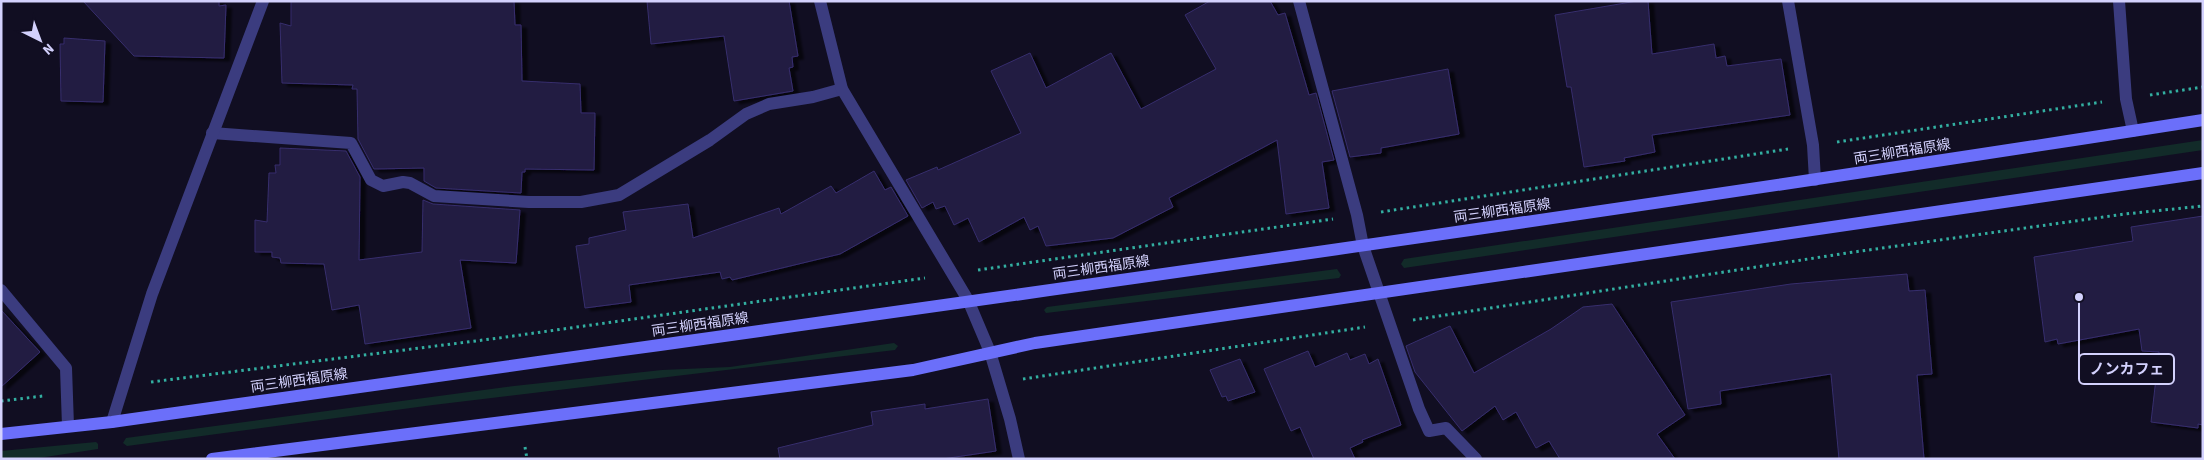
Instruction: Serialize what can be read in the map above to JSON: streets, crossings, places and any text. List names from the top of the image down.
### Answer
{
  "streets": {
    "main road": ["両三柳西福原線"]
  },
  "places": ["ノンカフェ"],
  "north": "bottom right"
}
